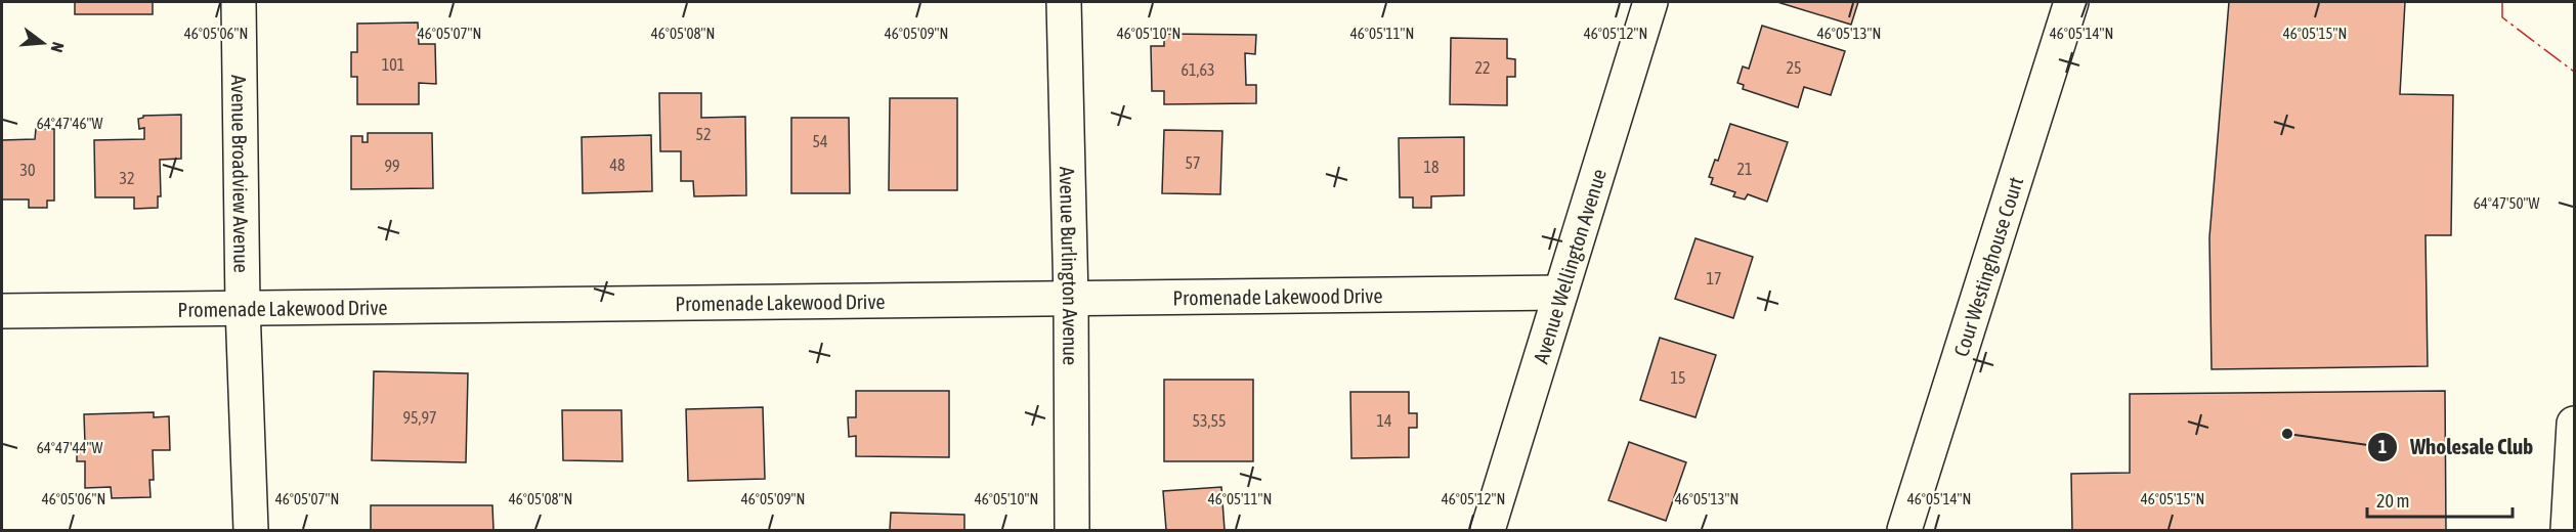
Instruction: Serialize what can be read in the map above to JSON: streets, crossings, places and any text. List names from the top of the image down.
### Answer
{
  "streets": {
    "street": [
      "Avenue Broadview Avenue",
      "Avenue Burlington Avenue",
      "Avenue Wellington Avenue",
      "Cour Westinghouse Court",
      "Promenade Lakewood Drive"
    ]
  },
  "crossings": [
    ["Avenue Broadview Avenue", "Promenade Lakewood Drive"],
    ["Avenue Burlington Avenue", "Promenade Lakewood Drive"],
    ["Avenue Wellington Avenue", "Promenade Lakewood Drive"]
  ],
  "places": ["Wholesale Club"],
  "house_numbers": [
    "101",
    "22",
    "25",
    "61,63",
    "52",
    "54",
    "57",
    "48",
    "99",
    "18",
    "21",
    "30",
    "32",
    "17",
    "15",
    "95,97",
    "53,55",
    "14"
  ],
  "scale_bar": "20 m",
  "north": "right",
  "coordinates": [
    "46°05'06\"N",
    "46°05'07\"N",
    "46°05'08\"N",
    "46°05'09\"N",
    "46°05'10\"N",
    "46°05'11\"N",
    "46°05'12\"N",
    "46°05'13\"N",
    "46°05'14\"N",
    "46°05'15\"N",
    "64°47'46\"W",
    "64°47'50\"W",
    "64°47'44\"W"
  ]
}
